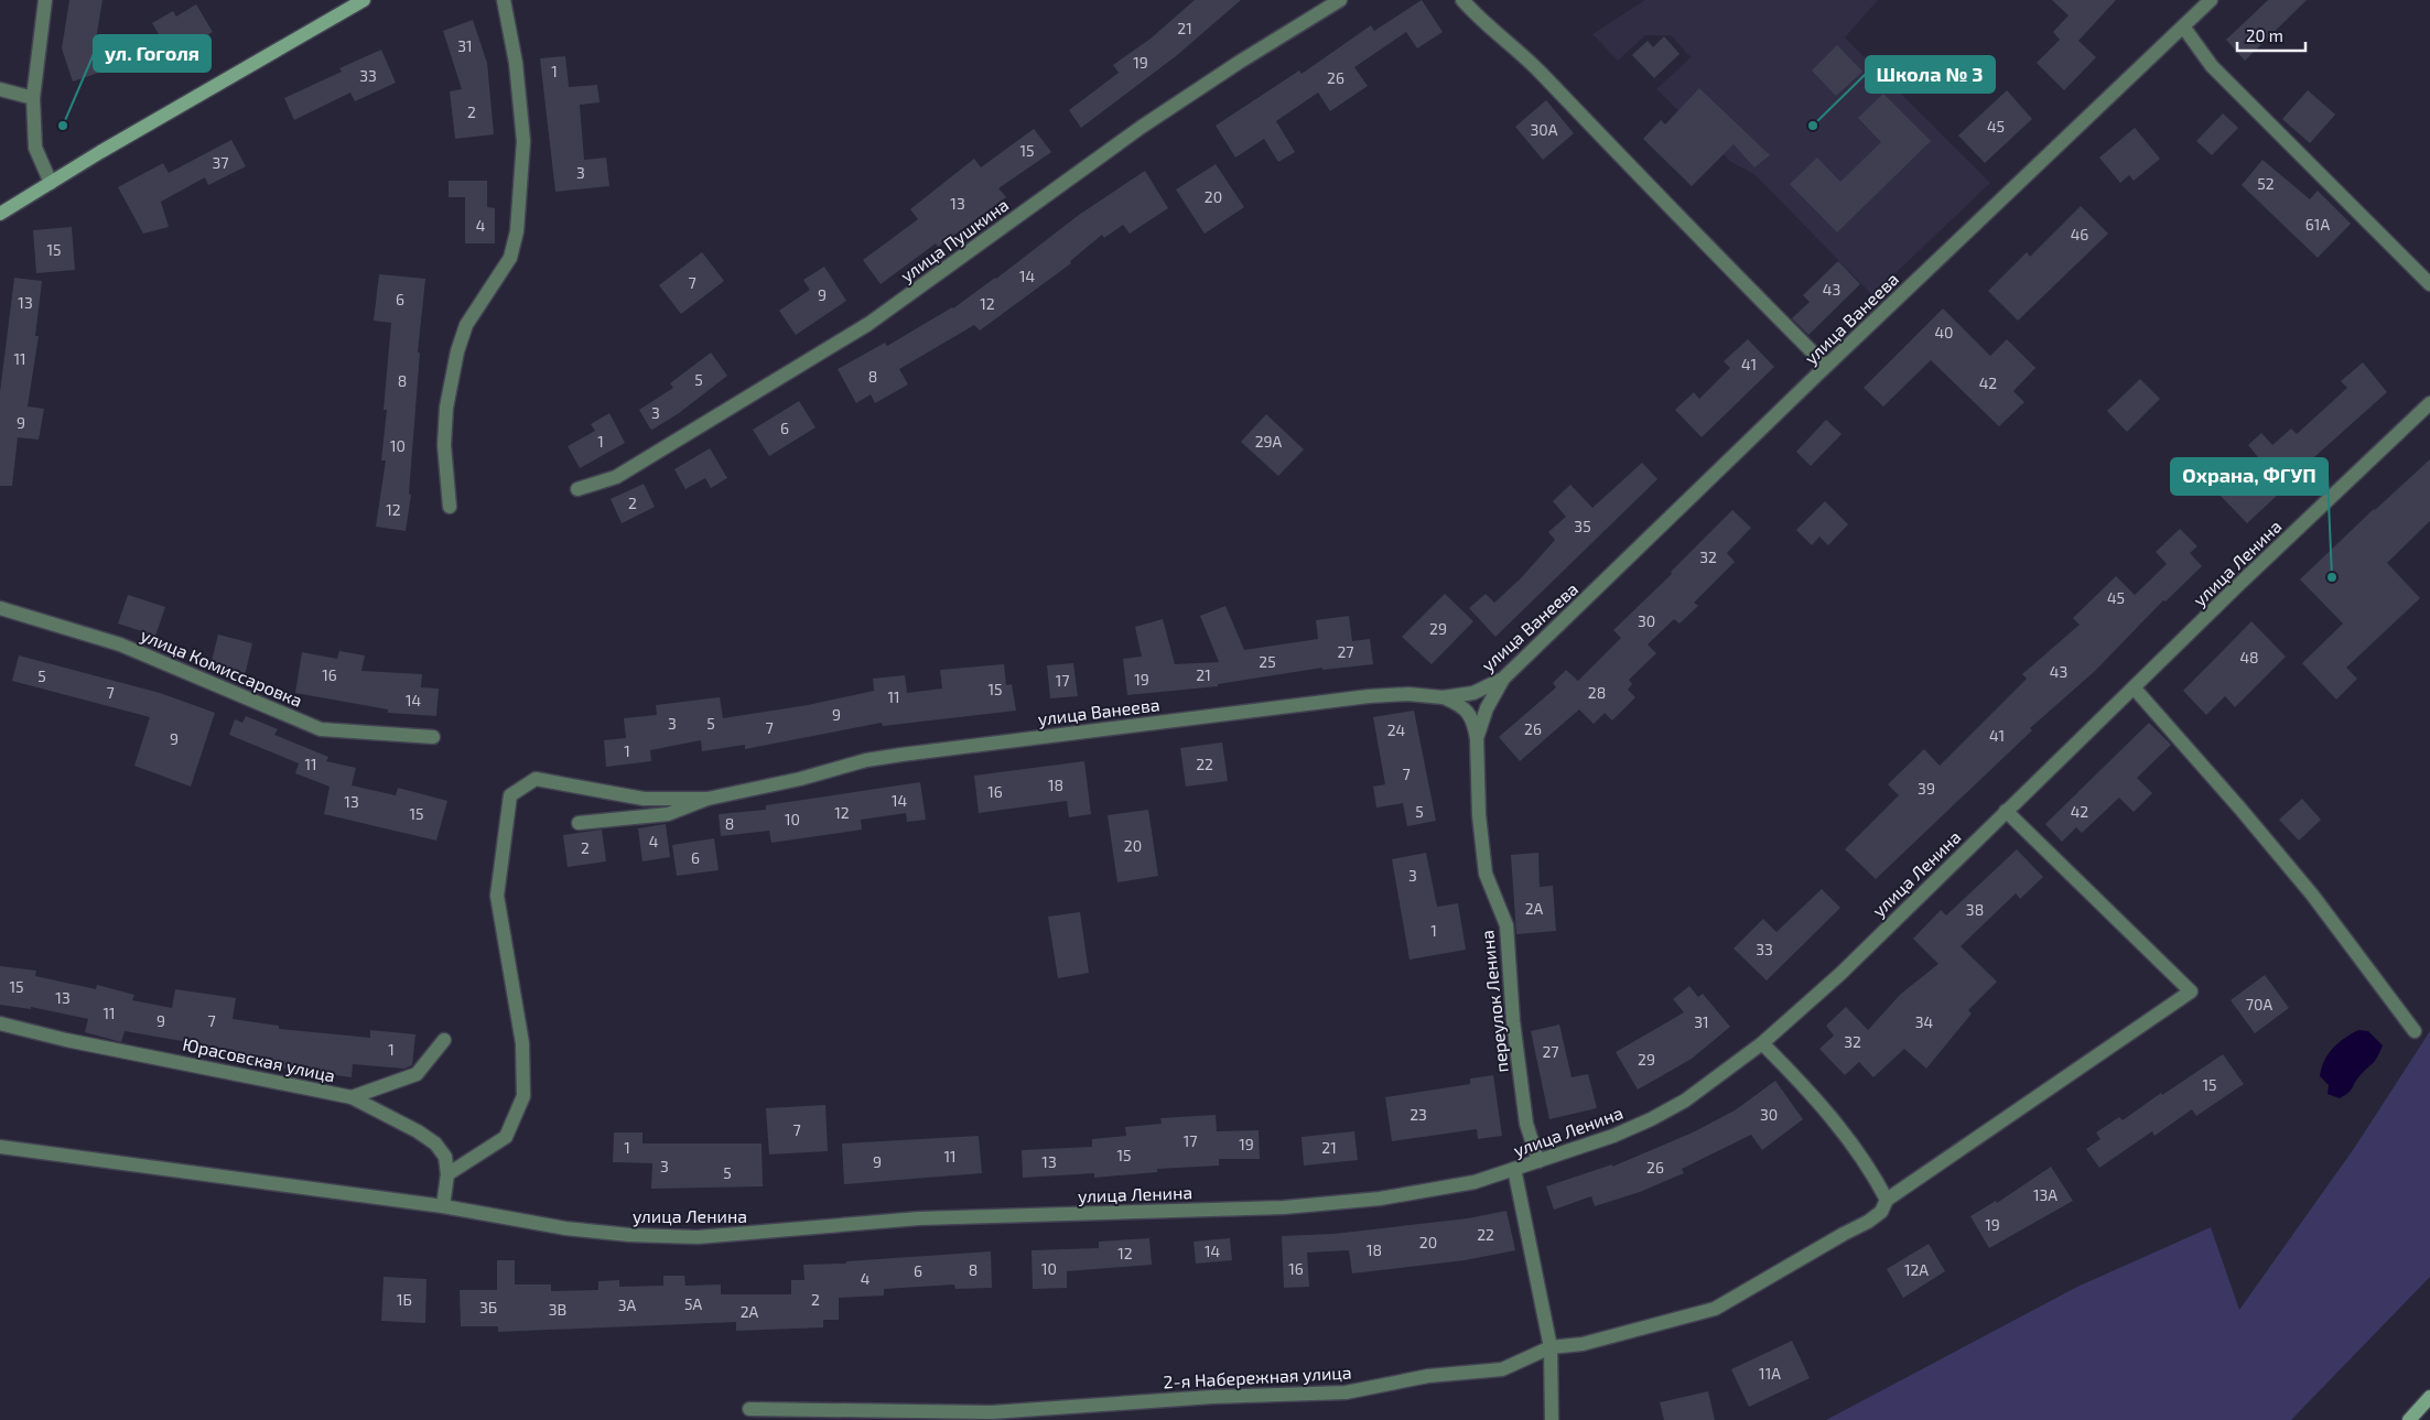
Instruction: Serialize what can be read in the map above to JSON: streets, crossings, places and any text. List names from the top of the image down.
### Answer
{
  "streets": {
    "street": [
      "улица Пушкина",
      "улица Ванеева",
      "улица Ленина",
      "улица Комиссаровка",
      "переулок Ленина",
      "Юрасовская улица",
      "2-я Набережная улица"
    ]
  },
  "crossings": [
    ["улица Ванеева", "переулок Ленина"],
    ["улица Ванеева", "Юрасовская улица"],
    ["улица Ленина", "переулок Ленина"],
    ["улица Ленина", "Юрасовская улица"],
    ["улица Ленина", "2-я Набережная улица"]
  ],
  "places": ["ул. Гоголя", "Школа № 3", "Охрана, ФГУП"],
  "house_numbers": [
    "21",
    "31",
    "19",
    "1",
    "33",
    "26",
    "2",
    "45",
    "30А",
    "15",
    "37",
    "3",
    "52",
    "20",
    "13",
    "61А",
    "4",
    "46",
    "15",
    "14",
    "7",
    "43",
    "9",
    "6",
    "13",
    "12",
    "40",
    "11",
    "41",
    "8",
    "5",
    "8",
    "42",
    "3",
    "9",
    "6",
    "1",
    "29А",
    "10",
    "2",
    "12",
    "35",
    "32",
    "45",
    "30",
    "29",
    "27",
    "48",
    "25",
    "43",
    "16",
    "21",
    "5",
    "19",
    "17",
    "15",
    "7",
    "28",
    "11",
    "14",
    "9",
    "3",
    "5",
    "7",
    "26",
    "24",
    "41",
    "9",
    "1",
    "11",
    "22",
    "7",
    "18",
    "39",
    "16",
    "14",
    "13",
    "5",
    "42",
    "12",
    "15",
    "10",
    "8",
    "4",
    "20",
    "2",
    "6",
    "3",
    "2А",
    "38",
    "1",
    "33",
    "15",
    "13",
    "70А",
    "11",
    "9",
    "7",
    "31",
    "34",
    "32",
    "1",
    "27",
    "29",
    "15",
    "23",
    "30",
    "7",
    "17",
    "19",
    "1",
    "21",
    "15",
    "11",
    "9",
    "13",
    "3",
    "26",
    "5",
    "13А",
    "19",
    "22",
    "20",
    "18",
    "14",
    "12",
    "10",
    "16",
    "8",
    "12А",
    "6",
    "4",
    "1Б",
    "2",
    "5А",
    "3А",
    "3Б",
    "3В",
    "2А",
    "11А"
  ],
  "scale_bar": "20 m"
}
